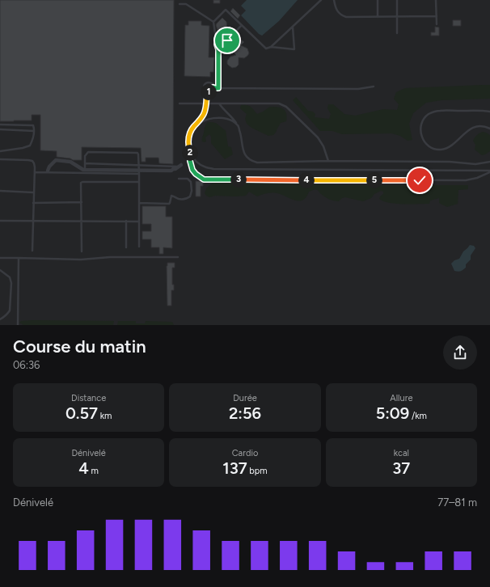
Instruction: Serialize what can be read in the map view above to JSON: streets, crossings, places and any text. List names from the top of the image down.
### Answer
{
  "page": {
    "pins": [
      "1",
      "2",
      "3",
      "4",
      "5"
    ],
    "heading": ["Course du matin", "06:36"],
    "stats": [
      ["Distance", "0.57 km"],
      ["Durée", "2:56"],
      ["Allure", "5:09 /km"],
      ["Dénivelé", "4 m"],
      ["Cardio", "137 bpm"],
      ["kcal", "37"]
    ],
    "chart": ["Dénivelé", "77–81 m"]
  }
}
